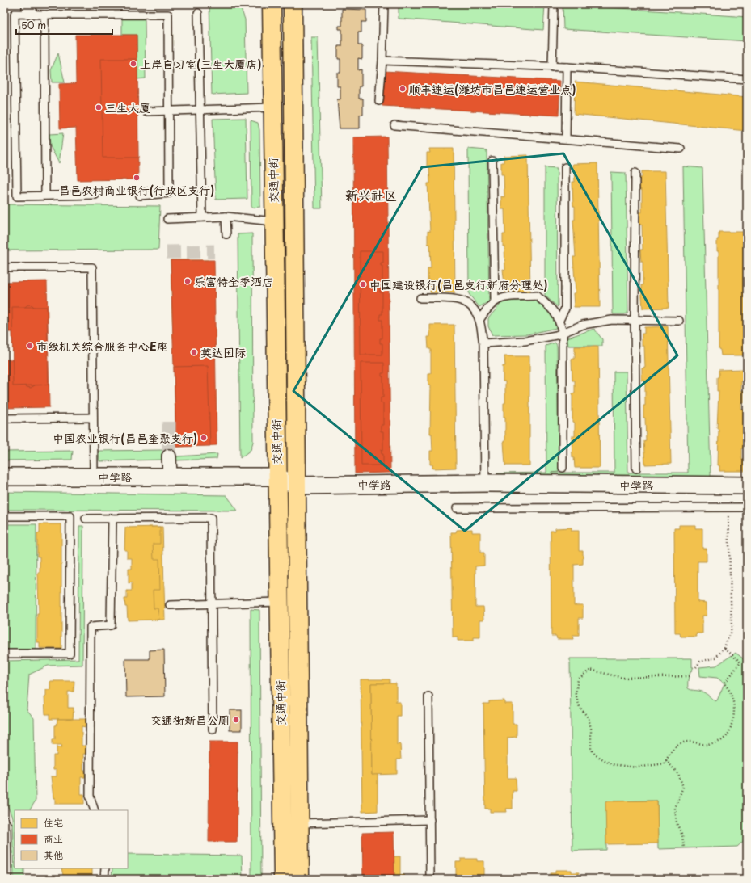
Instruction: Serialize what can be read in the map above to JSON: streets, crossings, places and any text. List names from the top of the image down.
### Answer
{
  "streets": {
    "main road": ["交通中街"],
    "street": ["中学路"]
  },
  "crossings": [
    ["交通中街", "中学路"]
  ],
  "districts": ["新兴社区"],
  "places": [
    "上岸自习室(三生大厦店)",
    "顺丰速运(潍坊市昌邑速运营业点)",
    "三生大厦",
    "昌邑农村商业银行(行政区支行)",
    "乐富特全季酒店",
    "中国建设银行(昌邑支行新府分理处)",
    "市级机关综合服务中心E座",
    "英达国际",
    "中国农业银行(昌邑奎聚支行)",
    "交通街新昌公厕"
  ],
  "legend": ["住宅", "商业", "其他"],
  "scale_bar": "50 m"
}
